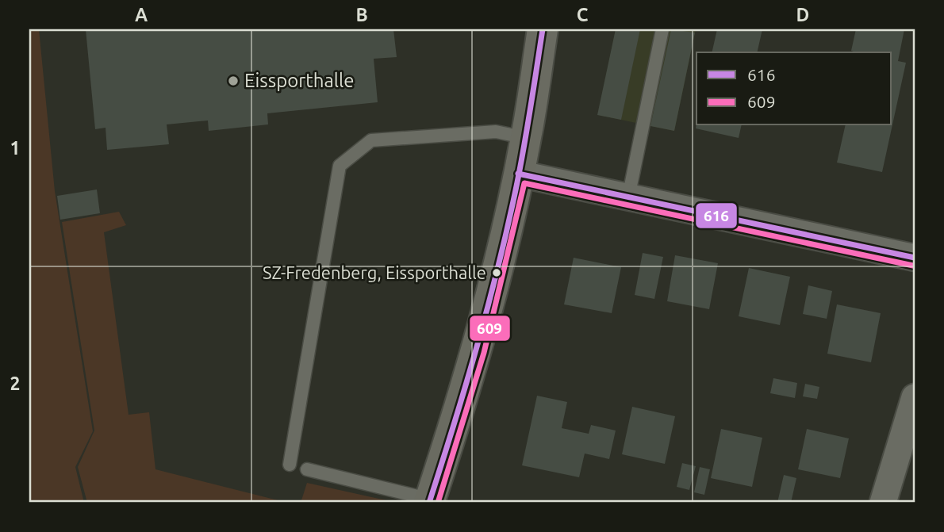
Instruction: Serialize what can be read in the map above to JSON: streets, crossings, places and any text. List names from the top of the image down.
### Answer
{
  "places": ["Eissporthalle", "SZ-Fredenberg, Eissporthalle"],
  "lines": ["transit line 616", "transit line 609"],
  "legend": ["616", "609"],
  "grid": {
    "columns": [
      "A",
      "B",
      "C",
      "D"
    ],
    "rows": ["1", "2"]
  }
}
